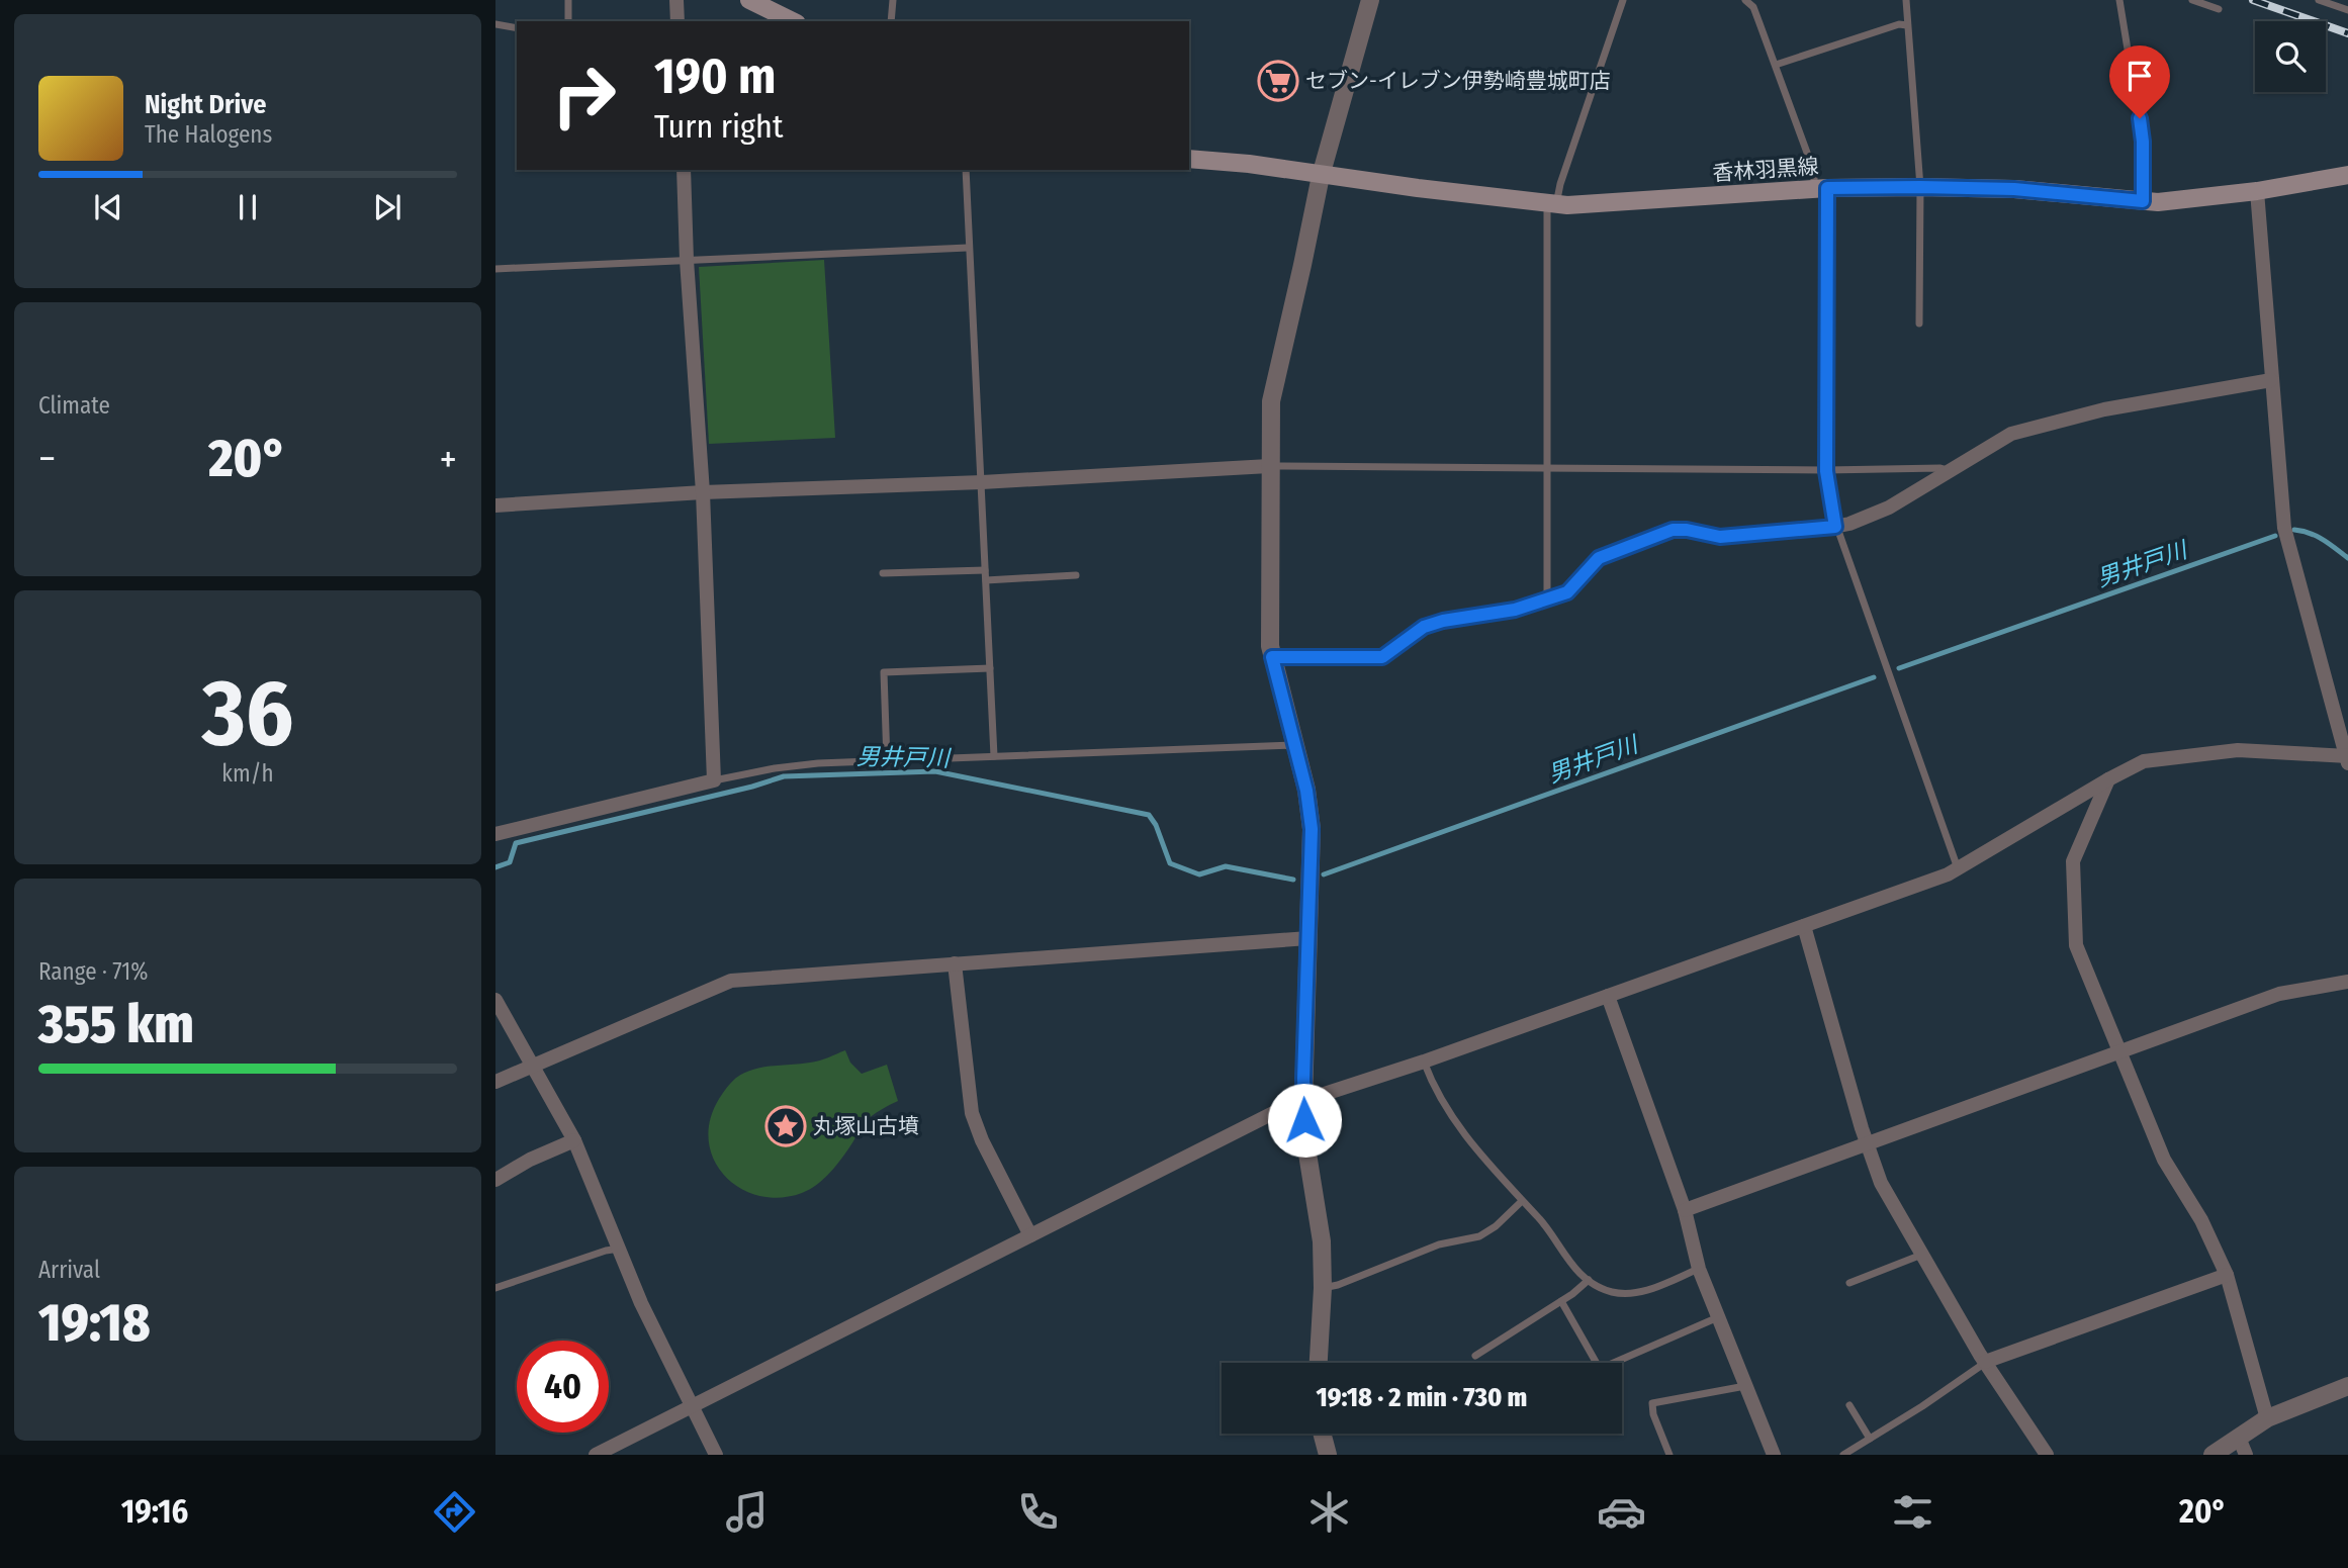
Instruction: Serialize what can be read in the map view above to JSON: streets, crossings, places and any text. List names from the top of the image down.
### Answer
{
  "streets": {
    "main road": ["香林羽黒線"]
  },
  "water": ["男井戸川"],
  "places": {
    "supermarket": ["セブン-イレブン伊勢崎豊城町店"],
    "place": ["丸塚山古墳"]
  },
  "page": {
    "turn": ["190 m", "Turn right"],
    "song": ["Night Drive", "The Halogens"],
    "tile": [
      "Climate",
      ["36", "km/h"],
      ["Range · 71%", "355 km"],
      ["Arrival", "19:18"]
    ],
    "heat": ["−", "20°", "+"],
    "limit": "40",
    "trip": "19:18 · 2 min · 730 m",
    "tabs": ["19:16", "20°"]
  }
}
